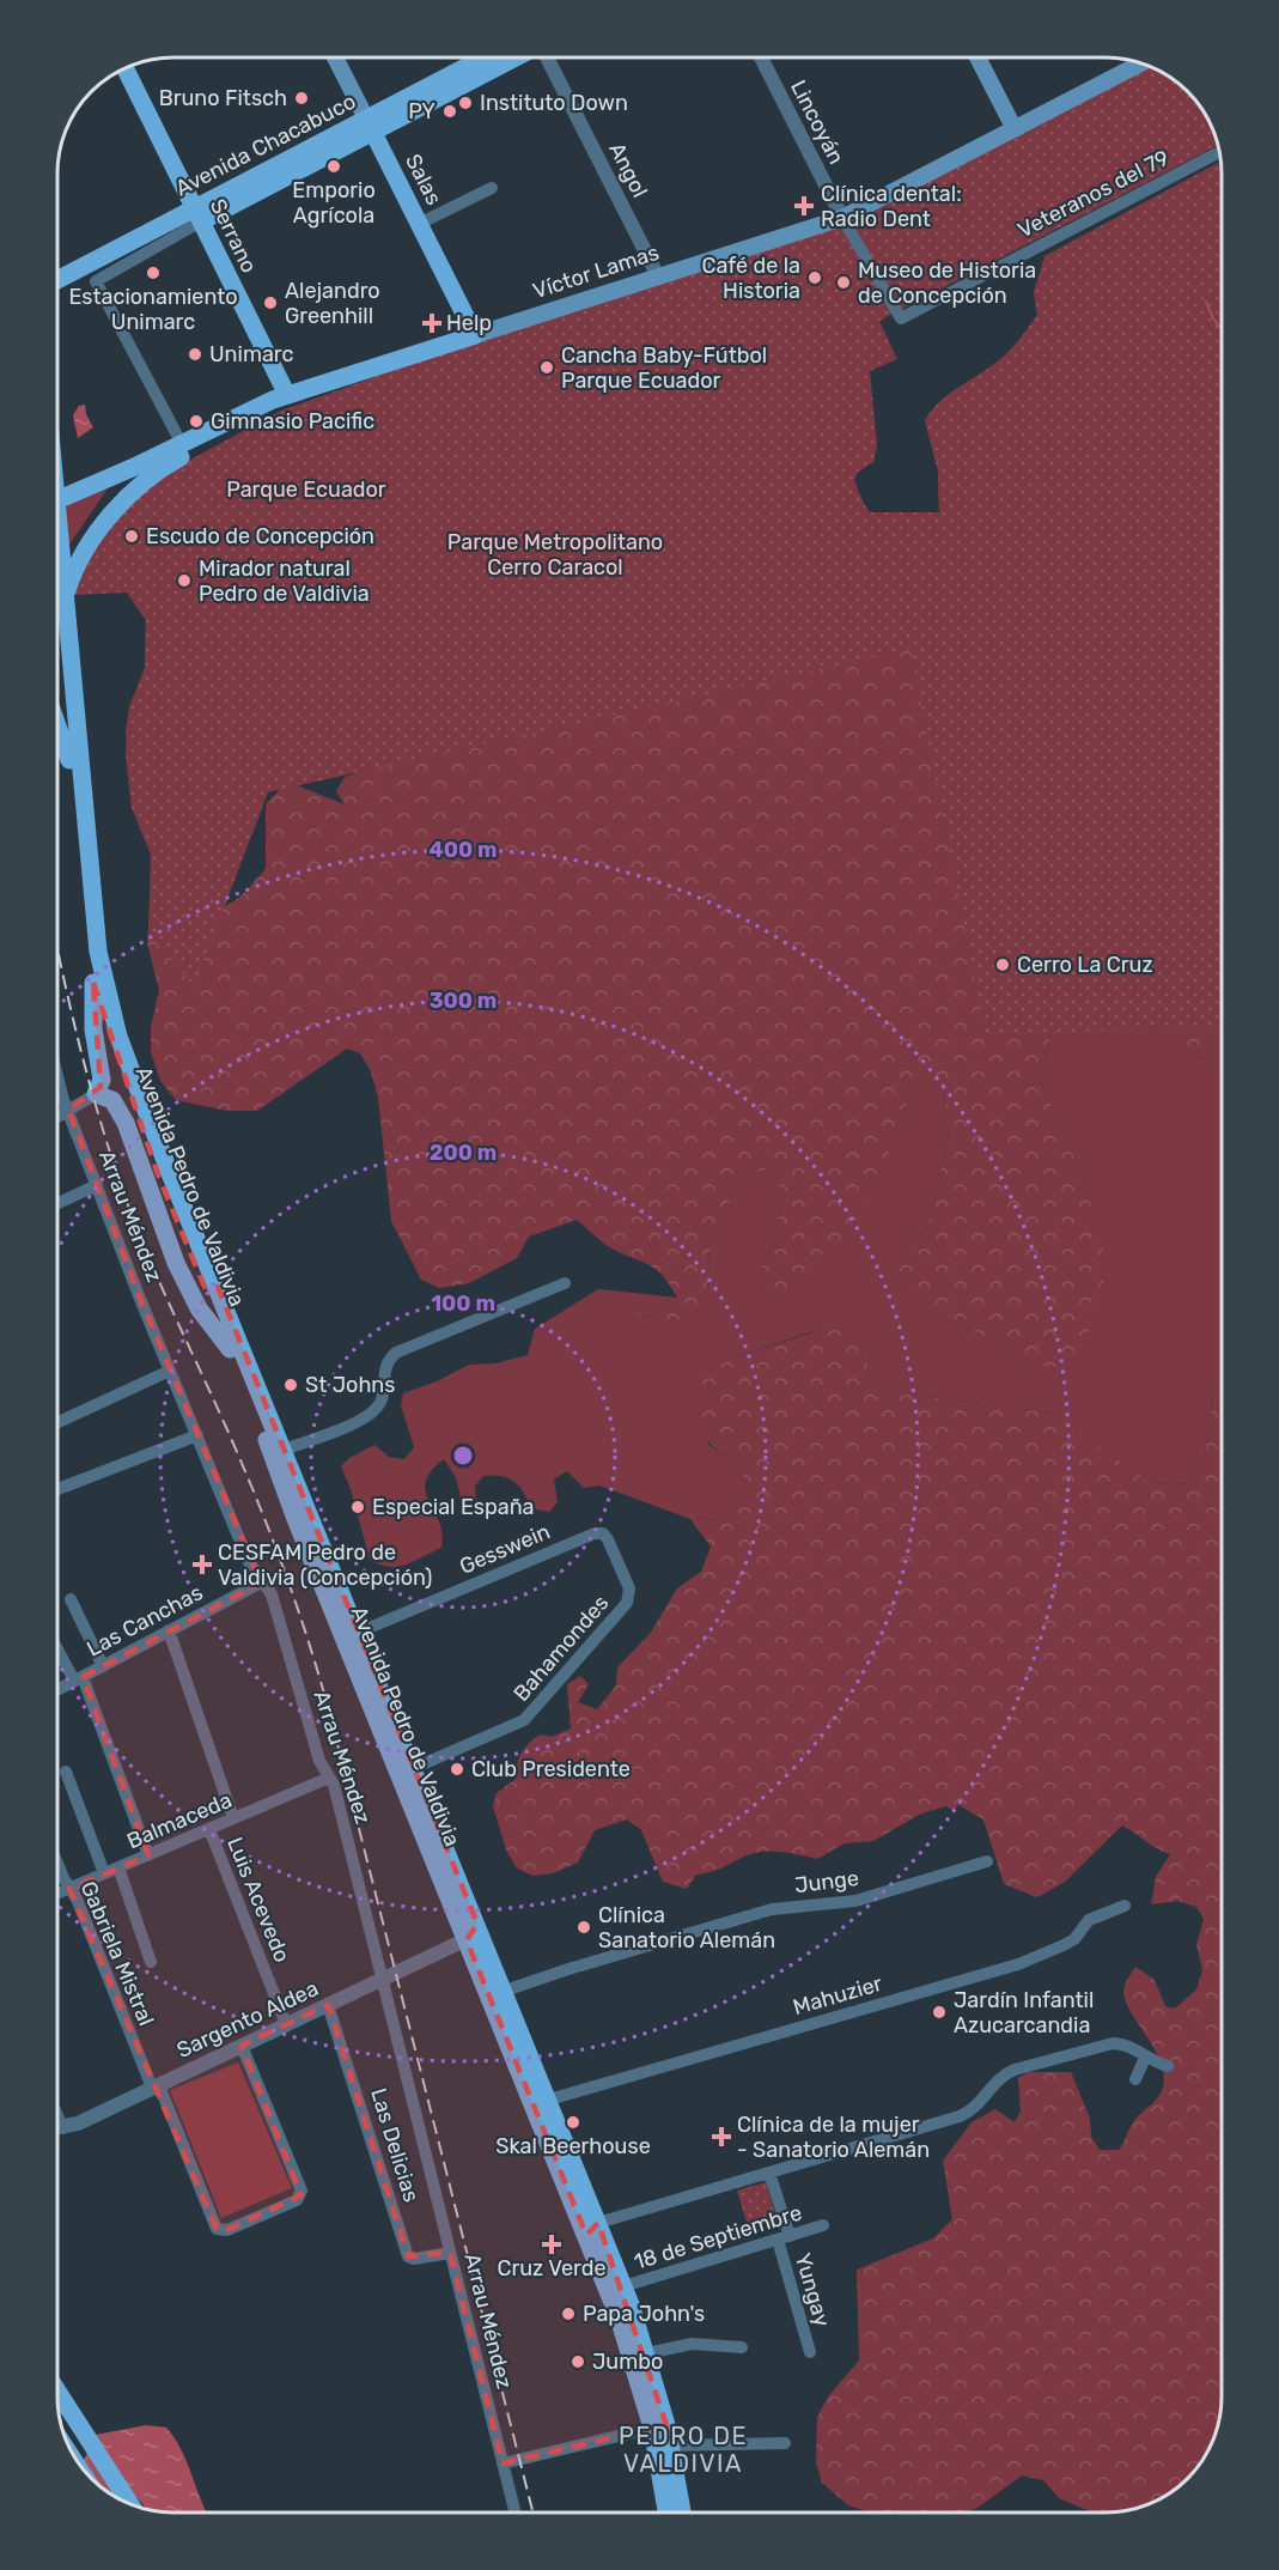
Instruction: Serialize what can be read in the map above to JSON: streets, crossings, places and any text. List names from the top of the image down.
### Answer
{
  "streets": {
    "main road": [
      "Avenida Chacabuco",
      "Salas",
      "Serrano",
      "Víctor Lamas",
      "Avenida Pedro de Valdivia"
    ],
    "street": [
      "Lincoyán",
      "Angol",
      "Veteranos del 79",
      "Arrau Méndez",
      "Gesswein",
      "Las Canchas",
      "Bahamondes",
      "Balmaceda",
      "Junge",
      "Luis Acevedo",
      "Gabriela Mistral",
      "Mahuzier",
      "Sargento Aldea",
      "Las Delicias",
      "18 de Septiembre",
      "Yungay"
    ]
  },
  "crossings": [
    ["Lincoyán", "Veteranos del 79"],
    ["Lincoyán", "Víctor Lamas"],
    ["Avenida Chacabuco", "Salas"],
    ["Avenida Chacabuco", "Serrano"],
    ["Avenida Chacabuco", "Víctor Lamas"],
    ["Angol", "Víctor Lamas"],
    ["Salas", "Víctor Lamas"],
    ["Veteranos del 79", "Víctor Lamas"],
    ["Serrano", "Víctor Lamas"],
    ["Avenida Pedro de Valdivia", "Gesswein"],
    ["Avenida Pedro de Valdivia", "Bahamondes"],
    ["Avenida Pedro de Valdivia", "Junge"],
    ["Avenida Pedro de Valdivia", "Mahuzier"],
    ["Avenida Pedro de Valdivia", "Sargento Aldea"],
    ["Avenida Pedro de Valdivia", "18 de Septiembre"],
    ["Arrau Méndez", "Las Canchas"],
    ["Arrau Méndez", "Balmaceda"],
    ["Arrau Méndez", "Sargento Aldea"],
    ["Arrau Méndez", "Las Delicias"],
    ["Gesswein", "Bahamondes"],
    ["Las Canchas", "Luis Acevedo"],
    ["Balmaceda", "Luis Acevedo"],
    ["Balmaceda", "Gabriela Mistral"],
    ["Luis Acevedo", "Sargento Aldea"],
    ["Gabriela Mistral", "Sargento Aldea"],
    ["Sargento Aldea", "Las Delicias"],
    ["18 de Septiembre", "Yungay"]
  ],
  "districts": ["PEDRO DE VALDIVIA"],
  "parks": ["Parque Ecuador", "Parque Metropolitano Cerro Caracol"],
  "places": {
    "other": [
      "Bruno Fitsch",
      "Instituto Down",
      "PY",
      "Emporio Agrícola",
      "Estacionamiento Unimarc",
      "Café de la Historia",
      "Museo de Historia de Concepción",
      "Alejandro Greenhill",
      "Unimarc",
      "Cancha Baby-Fútbol Parque Ecuador",
      "Gimnasio Pacific",
      "Escudo de Concepción",
      "Mirador natural Pedro de Valdivia",
      "Cerro La Cruz",
      "St Johns",
      "Especial España",
      "Club Presidente",
      "Clínica Sanatorio Alemán",
      "Jardín Infantil Azucarcandia",
      "Skal Beerhouse",
      "Papa John's",
      "Jumbo"
    ],
    "health": [
      "Clínica dental: Radio Dent",
      "Help",
      "CESFAM Pedro de Valdivia (Concepción)",
      "Clínica de la mujer - Sanatorio Alemán",
      "Cruz Verde"
    ]
  },
  "rings": [
    "400 m",
    "300 m",
    "200 m",
    "100 m"
  ]
}
